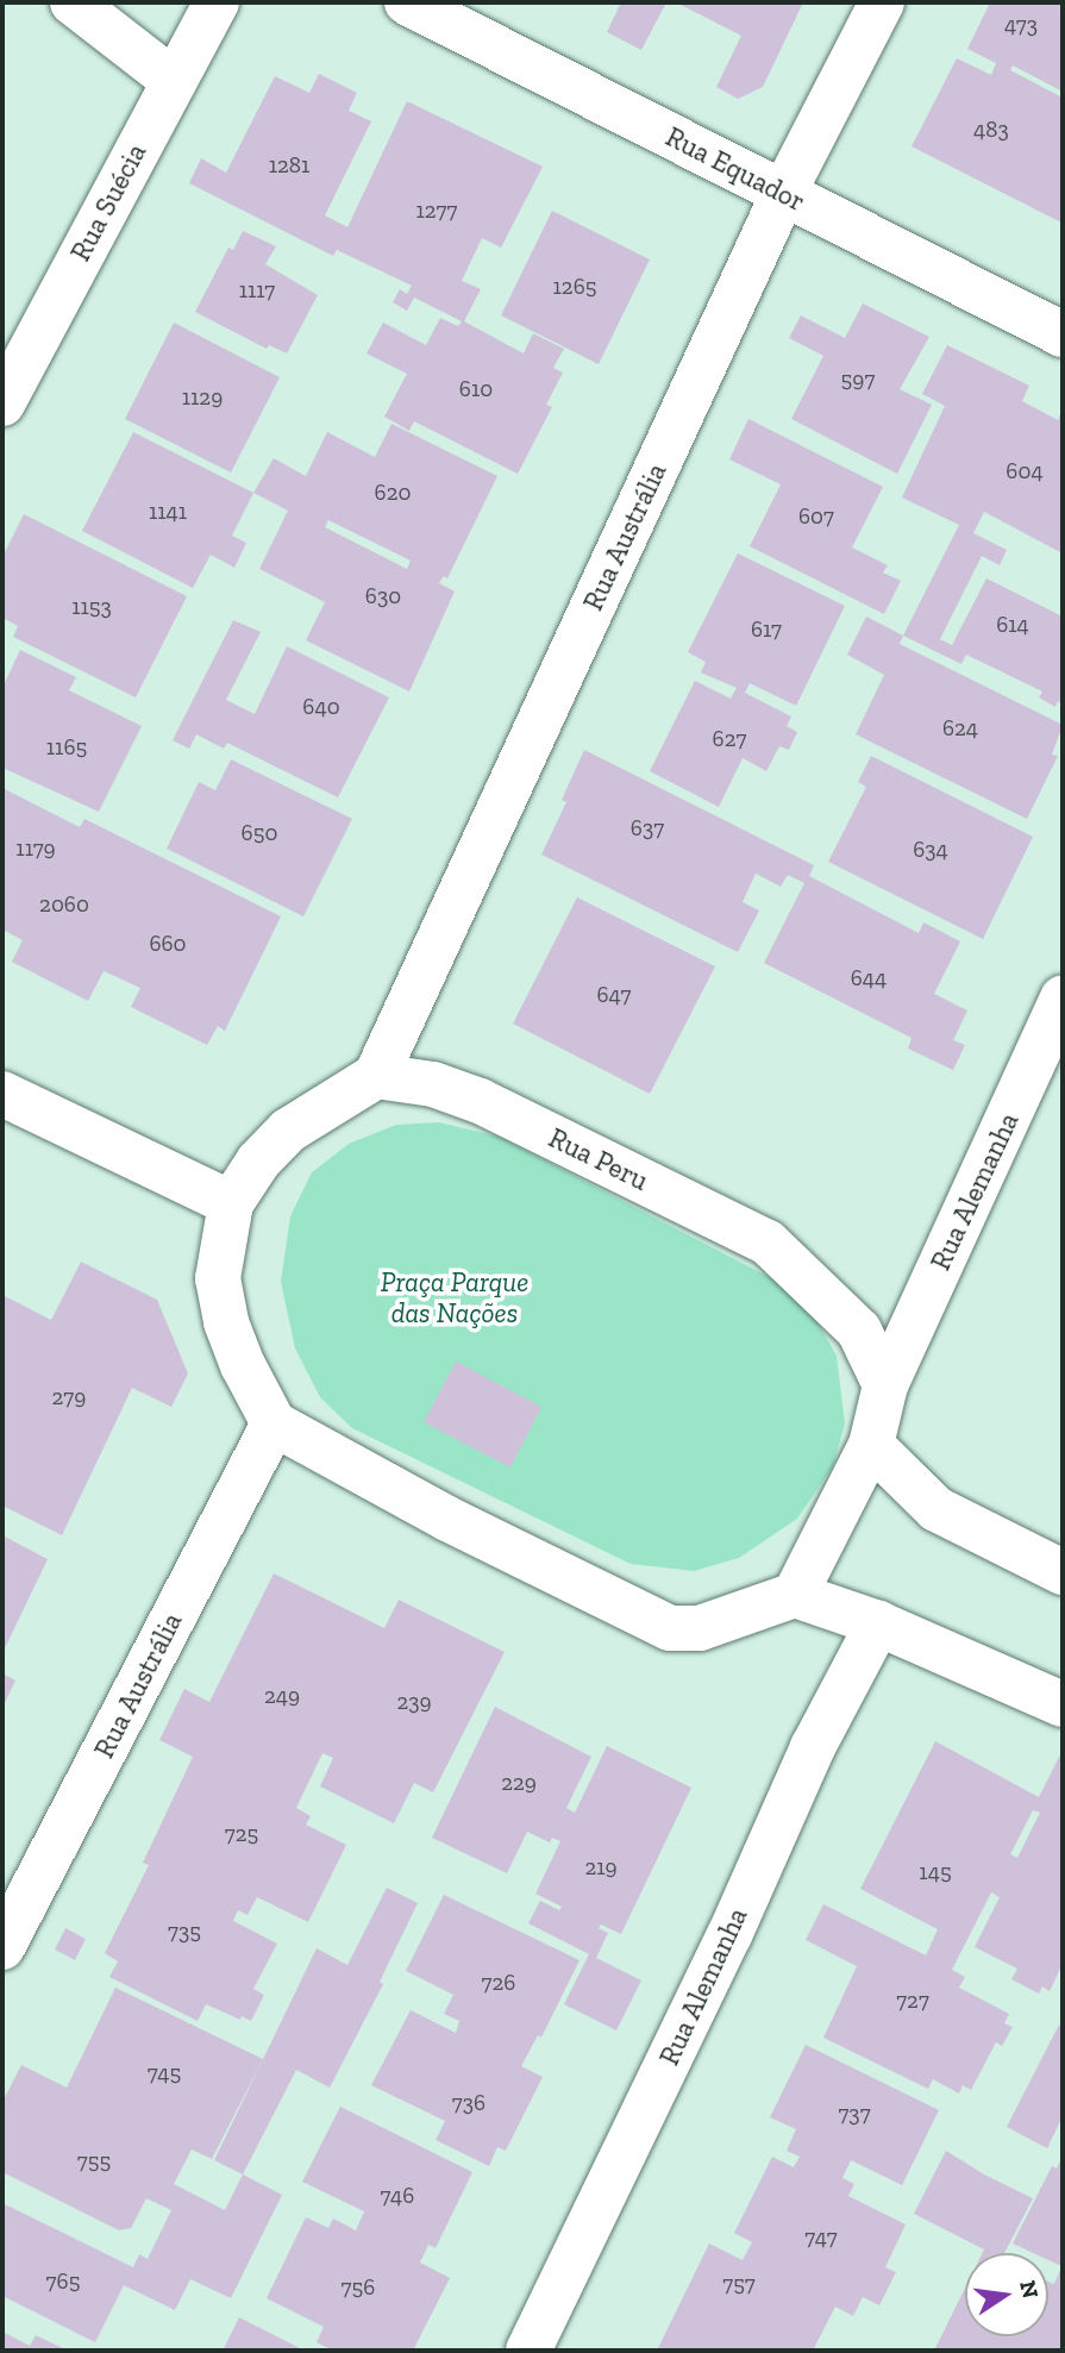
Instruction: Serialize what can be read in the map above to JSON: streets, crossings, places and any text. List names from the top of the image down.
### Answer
{
  "streets": {
    "street": [
      "Rua Equador",
      "Rua Suécia",
      "Rua Austrália",
      "Rua Peru",
      "Rua Alemanha"
    ]
  },
  "crossings": [
    ["Rua Equador", "Rua Austrália"],
    ["Rua Austrália", "Rua Peru"],
    ["Rua Peru", "Rua Alemanha"]
  ],
  "parks": ["Praça Parque das Nações"],
  "house_numbers": [
    "473",
    "483",
    "1281",
    "1277",
    "1265",
    "1117",
    "597",
    "610",
    "1129",
    "604",
    "620",
    "1141",
    "607",
    "630",
    "1153",
    "614",
    "617",
    "640",
    "624",
    "627",
    "1165",
    "637",
    "650",
    "1179",
    "634",
    "2060",
    "660",
    "644",
    "647",
    "279",
    "249",
    "239",
    "229",
    "725",
    "219",
    "145",
    "735",
    "726",
    "727",
    "745",
    "736",
    "737",
    "755",
    "746",
    "747",
    "765",
    "757",
    "756"
  ],
  "north": "right"
}
